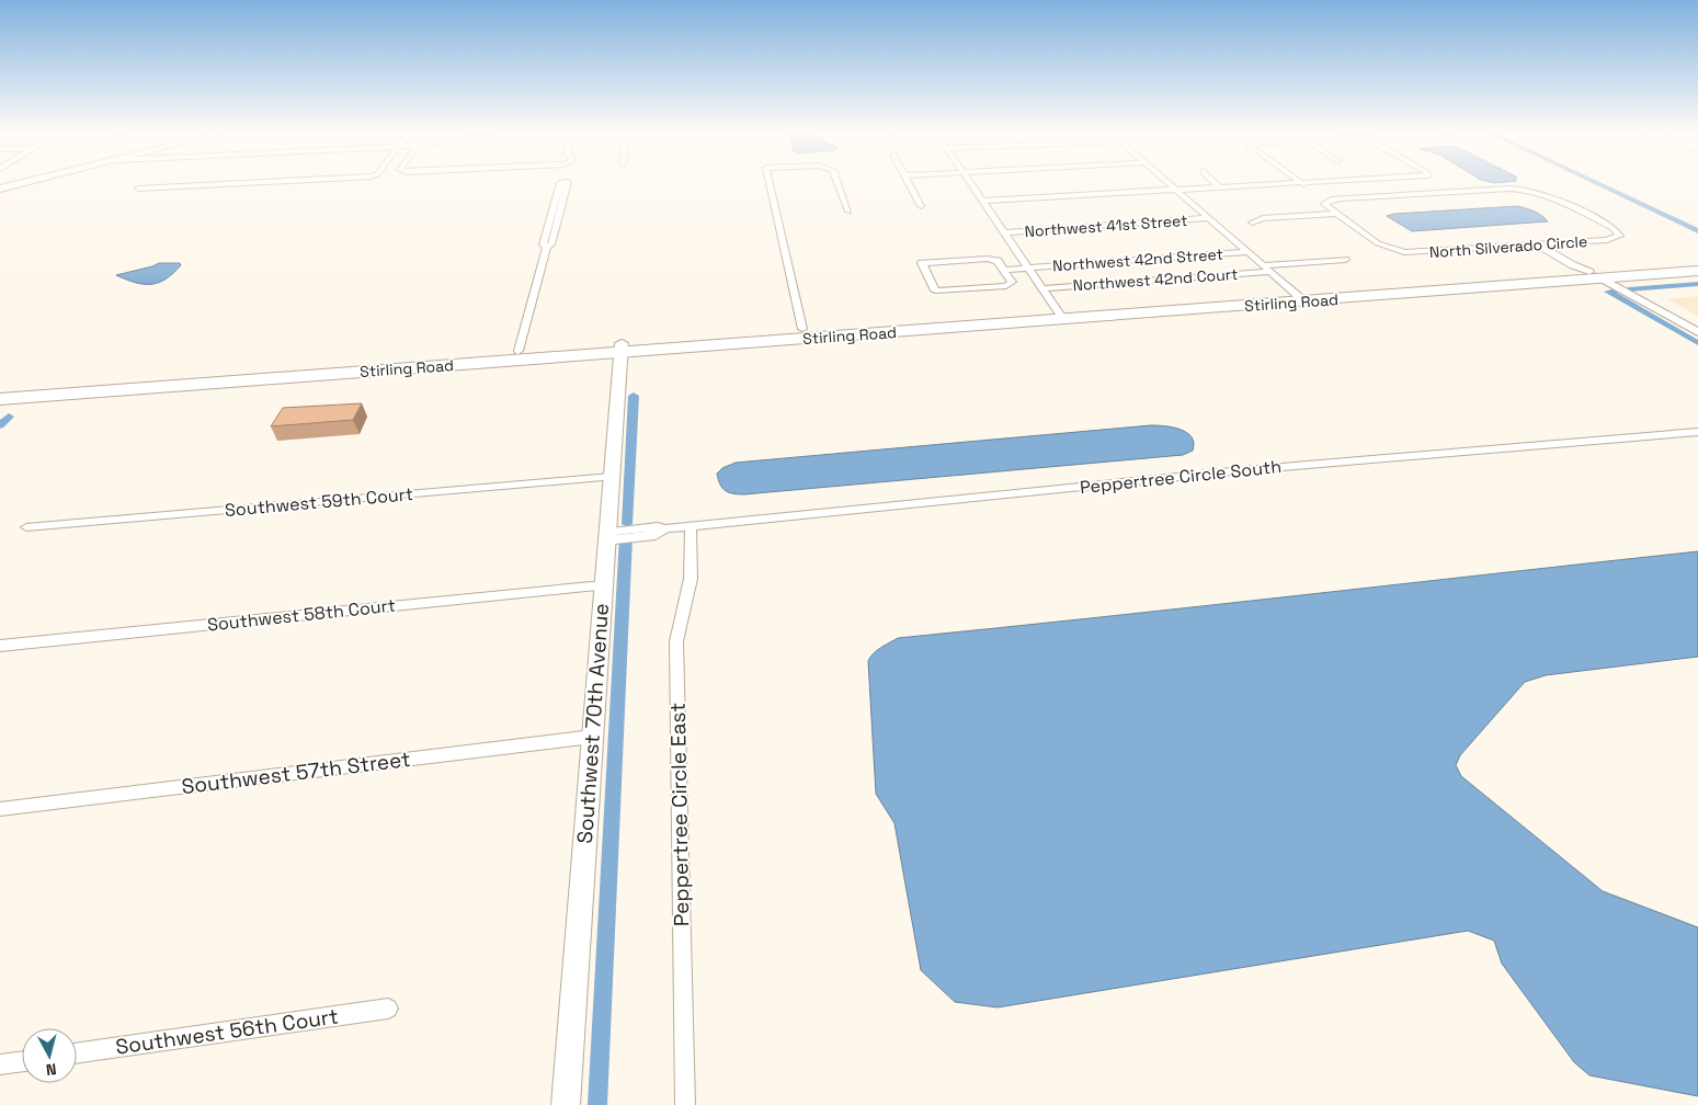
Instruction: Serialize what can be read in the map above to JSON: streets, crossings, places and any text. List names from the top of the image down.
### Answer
{
  "streets": {
    "main road": ["Stirling Road"],
    "street": [
      "Northwest 41st Street",
      "North Silverado Circle",
      "Northwest 42nd Street",
      "Northwest 42nd Court",
      "Peppertree Circle South",
      "Southwest 59th Court",
      "Southwest 58th Court",
      "Southwest 70th Avenue",
      "Southwest 57th Street",
      "Peppertree Circle East",
      "Southwest 56th Court"
    ]
  },
  "crossings": [
    ["Stirling Road", "Southwest 70th Avenue"],
    ["Peppertree Circle South", "Southwest 70th Avenue"],
    ["Peppertree Circle South", "Peppertree Circle East"],
    ["Southwest 59th Court", "Southwest 70th Avenue"],
    ["Southwest 58th Court", "Southwest 70th Avenue"],
    ["Southwest 70th Avenue", "Southwest 57th Street"]
  ],
  "north": "bottom"
}
